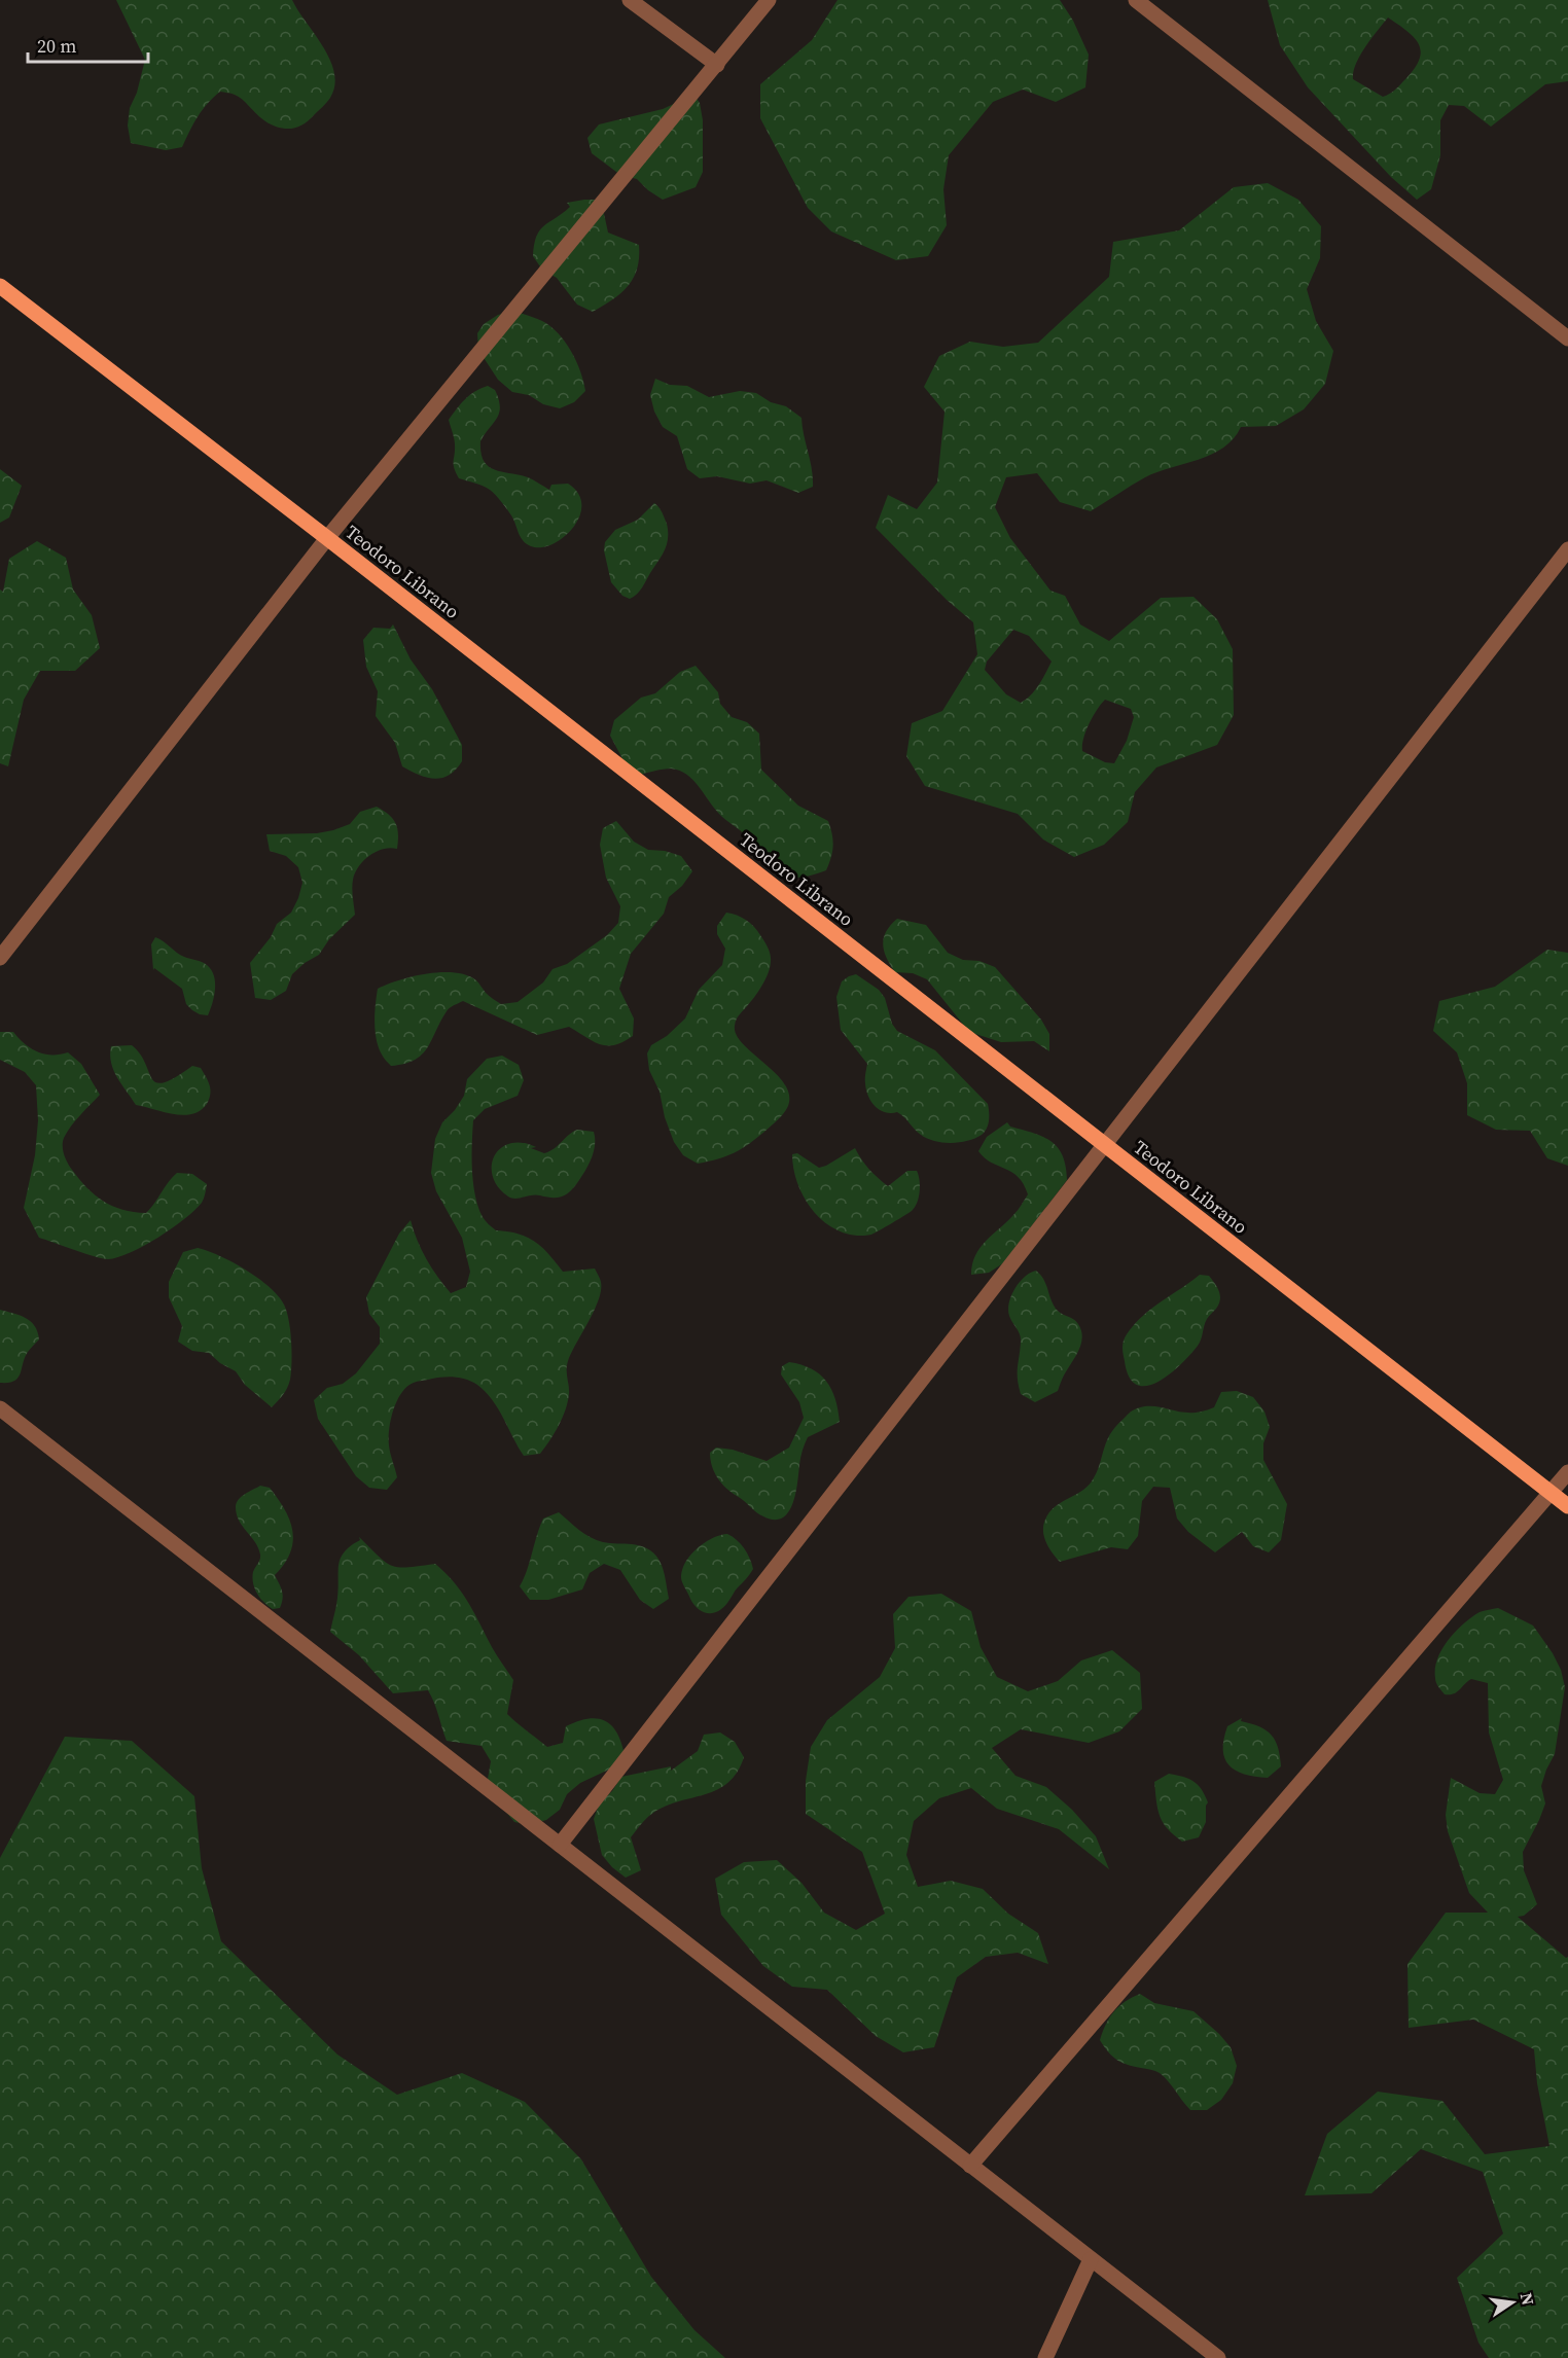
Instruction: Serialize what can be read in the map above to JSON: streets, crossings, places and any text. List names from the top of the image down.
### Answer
{
  "streets": {
    "main road": ["Teodoro Librano"]
  },
  "scale_bar": "20 m",
  "north": "right"
}
